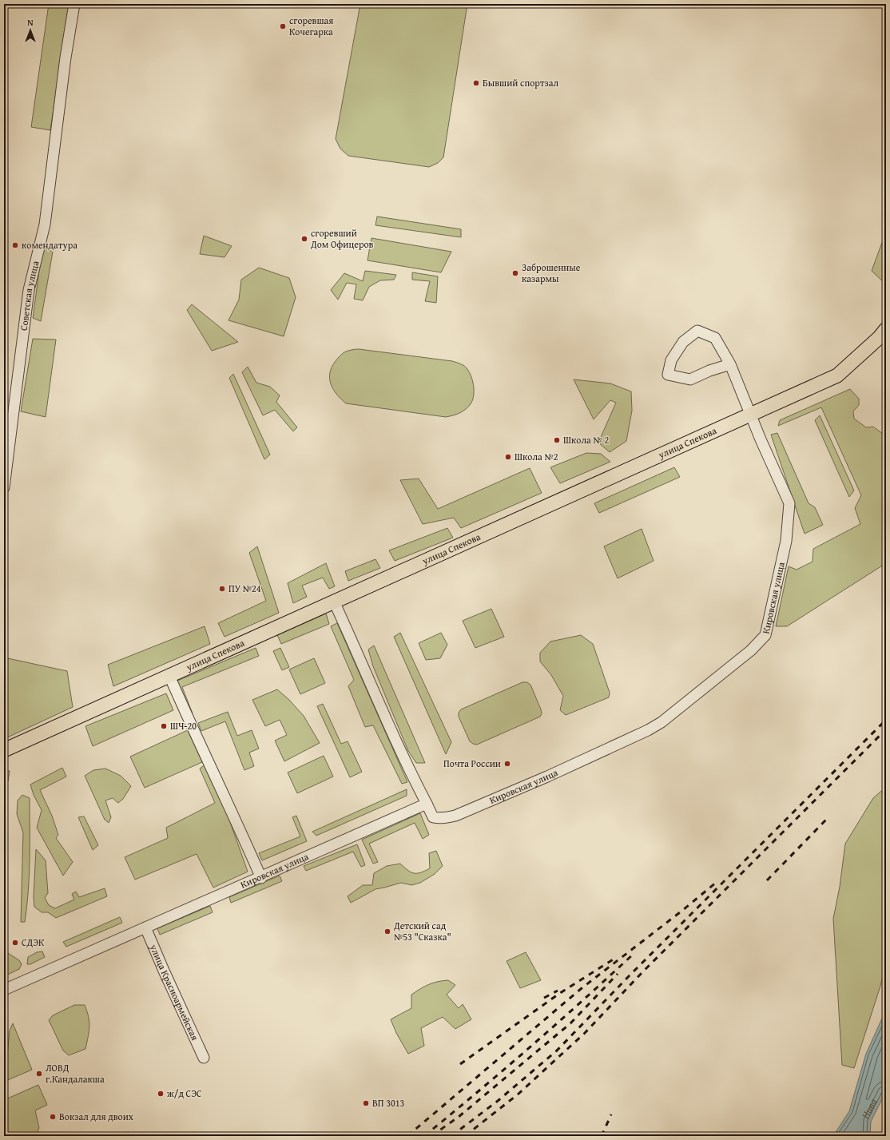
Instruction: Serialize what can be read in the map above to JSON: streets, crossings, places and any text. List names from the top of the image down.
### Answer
{
  "streets": {
    "main road": ["улица Спекова"],
    "street": ["Советская улица", "Кировская улица", "улица Красноармейская"]
  },
  "crossings": [
    ["улица Спекова", "Кировская улица"],
    ["Кировская улица", "улица Красноармейская"]
  ],
  "water": ["Нива"],
  "places": [
    "сгоревшая Кочегарка",
    "Бывший спортзал",
    "сгоревший Дом Офицеров",
    "комендатура",
    "Заброшенные казармы",
    "Школа № 2",
    "Школа №2",
    "ПУ №24",
    "ШЧ-20",
    "Почта России",
    "Детский сад №53 \"Сказка\"",
    "СДЭК",
    "ЛОВД г.Кандалакша",
    "ж/д СЭС",
    "ВП 3013",
    "Вокзал для двоих"
  ],
  "north": "top"
}
